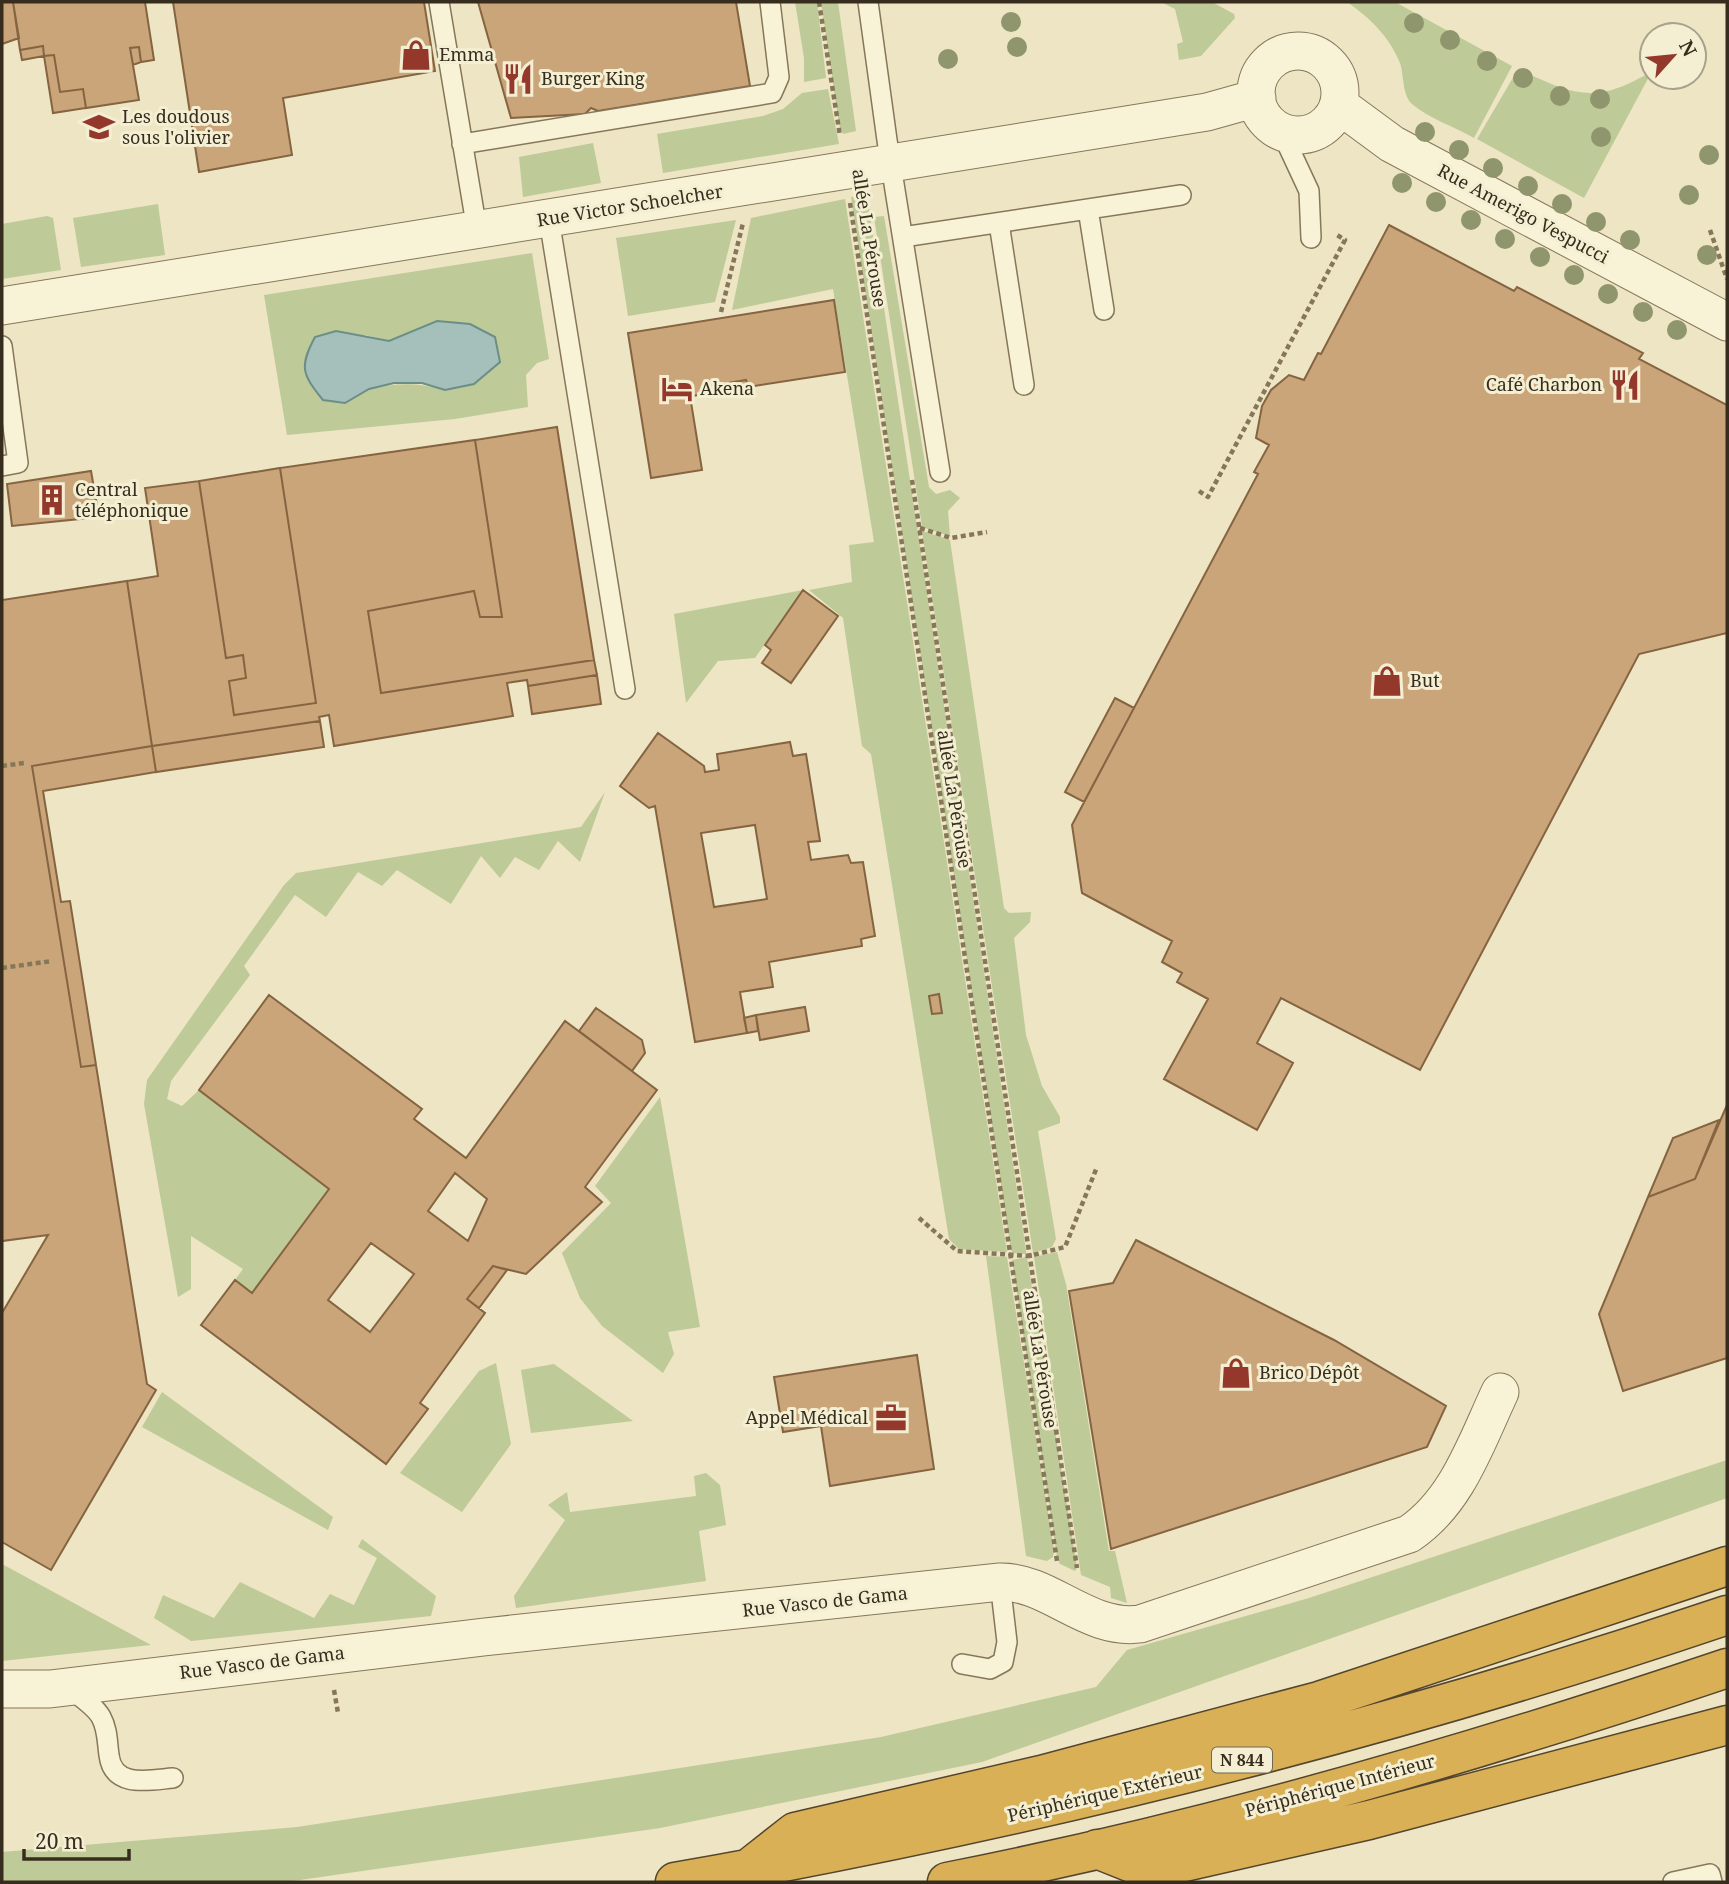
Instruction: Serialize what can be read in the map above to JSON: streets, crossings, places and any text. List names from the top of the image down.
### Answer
{
  "streets": {
    "highway": ["N 844", "Périphérique Intérieur", "Périphérique Extérieur"],
    "street": ["Rue Victor Schoelcher", "Rue Amerigo Vespucci", "Rue Vasco de Gama"],
    "path": ["allée La Pérouse"]
  },
  "crossings": [
    ["Rue Victor Schoelcher", "Rue Amerigo Vespucci"],
    ["Rue Victor Schoelcher", "allée La Pérouse"],
    ["allée La Pérouse", "Rue Vasco de Gama"]
  ],
  "places": {
    "shop": ["Emma", "But", "Brico Dépôt"],
    "restaurant": ["Burger King", "Café Charbon"],
    "school or university": ["Les doudous sous l'olivier"],
    "hotel": ["Akena"],
    "building": ["Central téléphonique"],
    "office": ["Appel Médical"]
  },
  "scale_bar": "20 m",
  "north": "top right"
}
